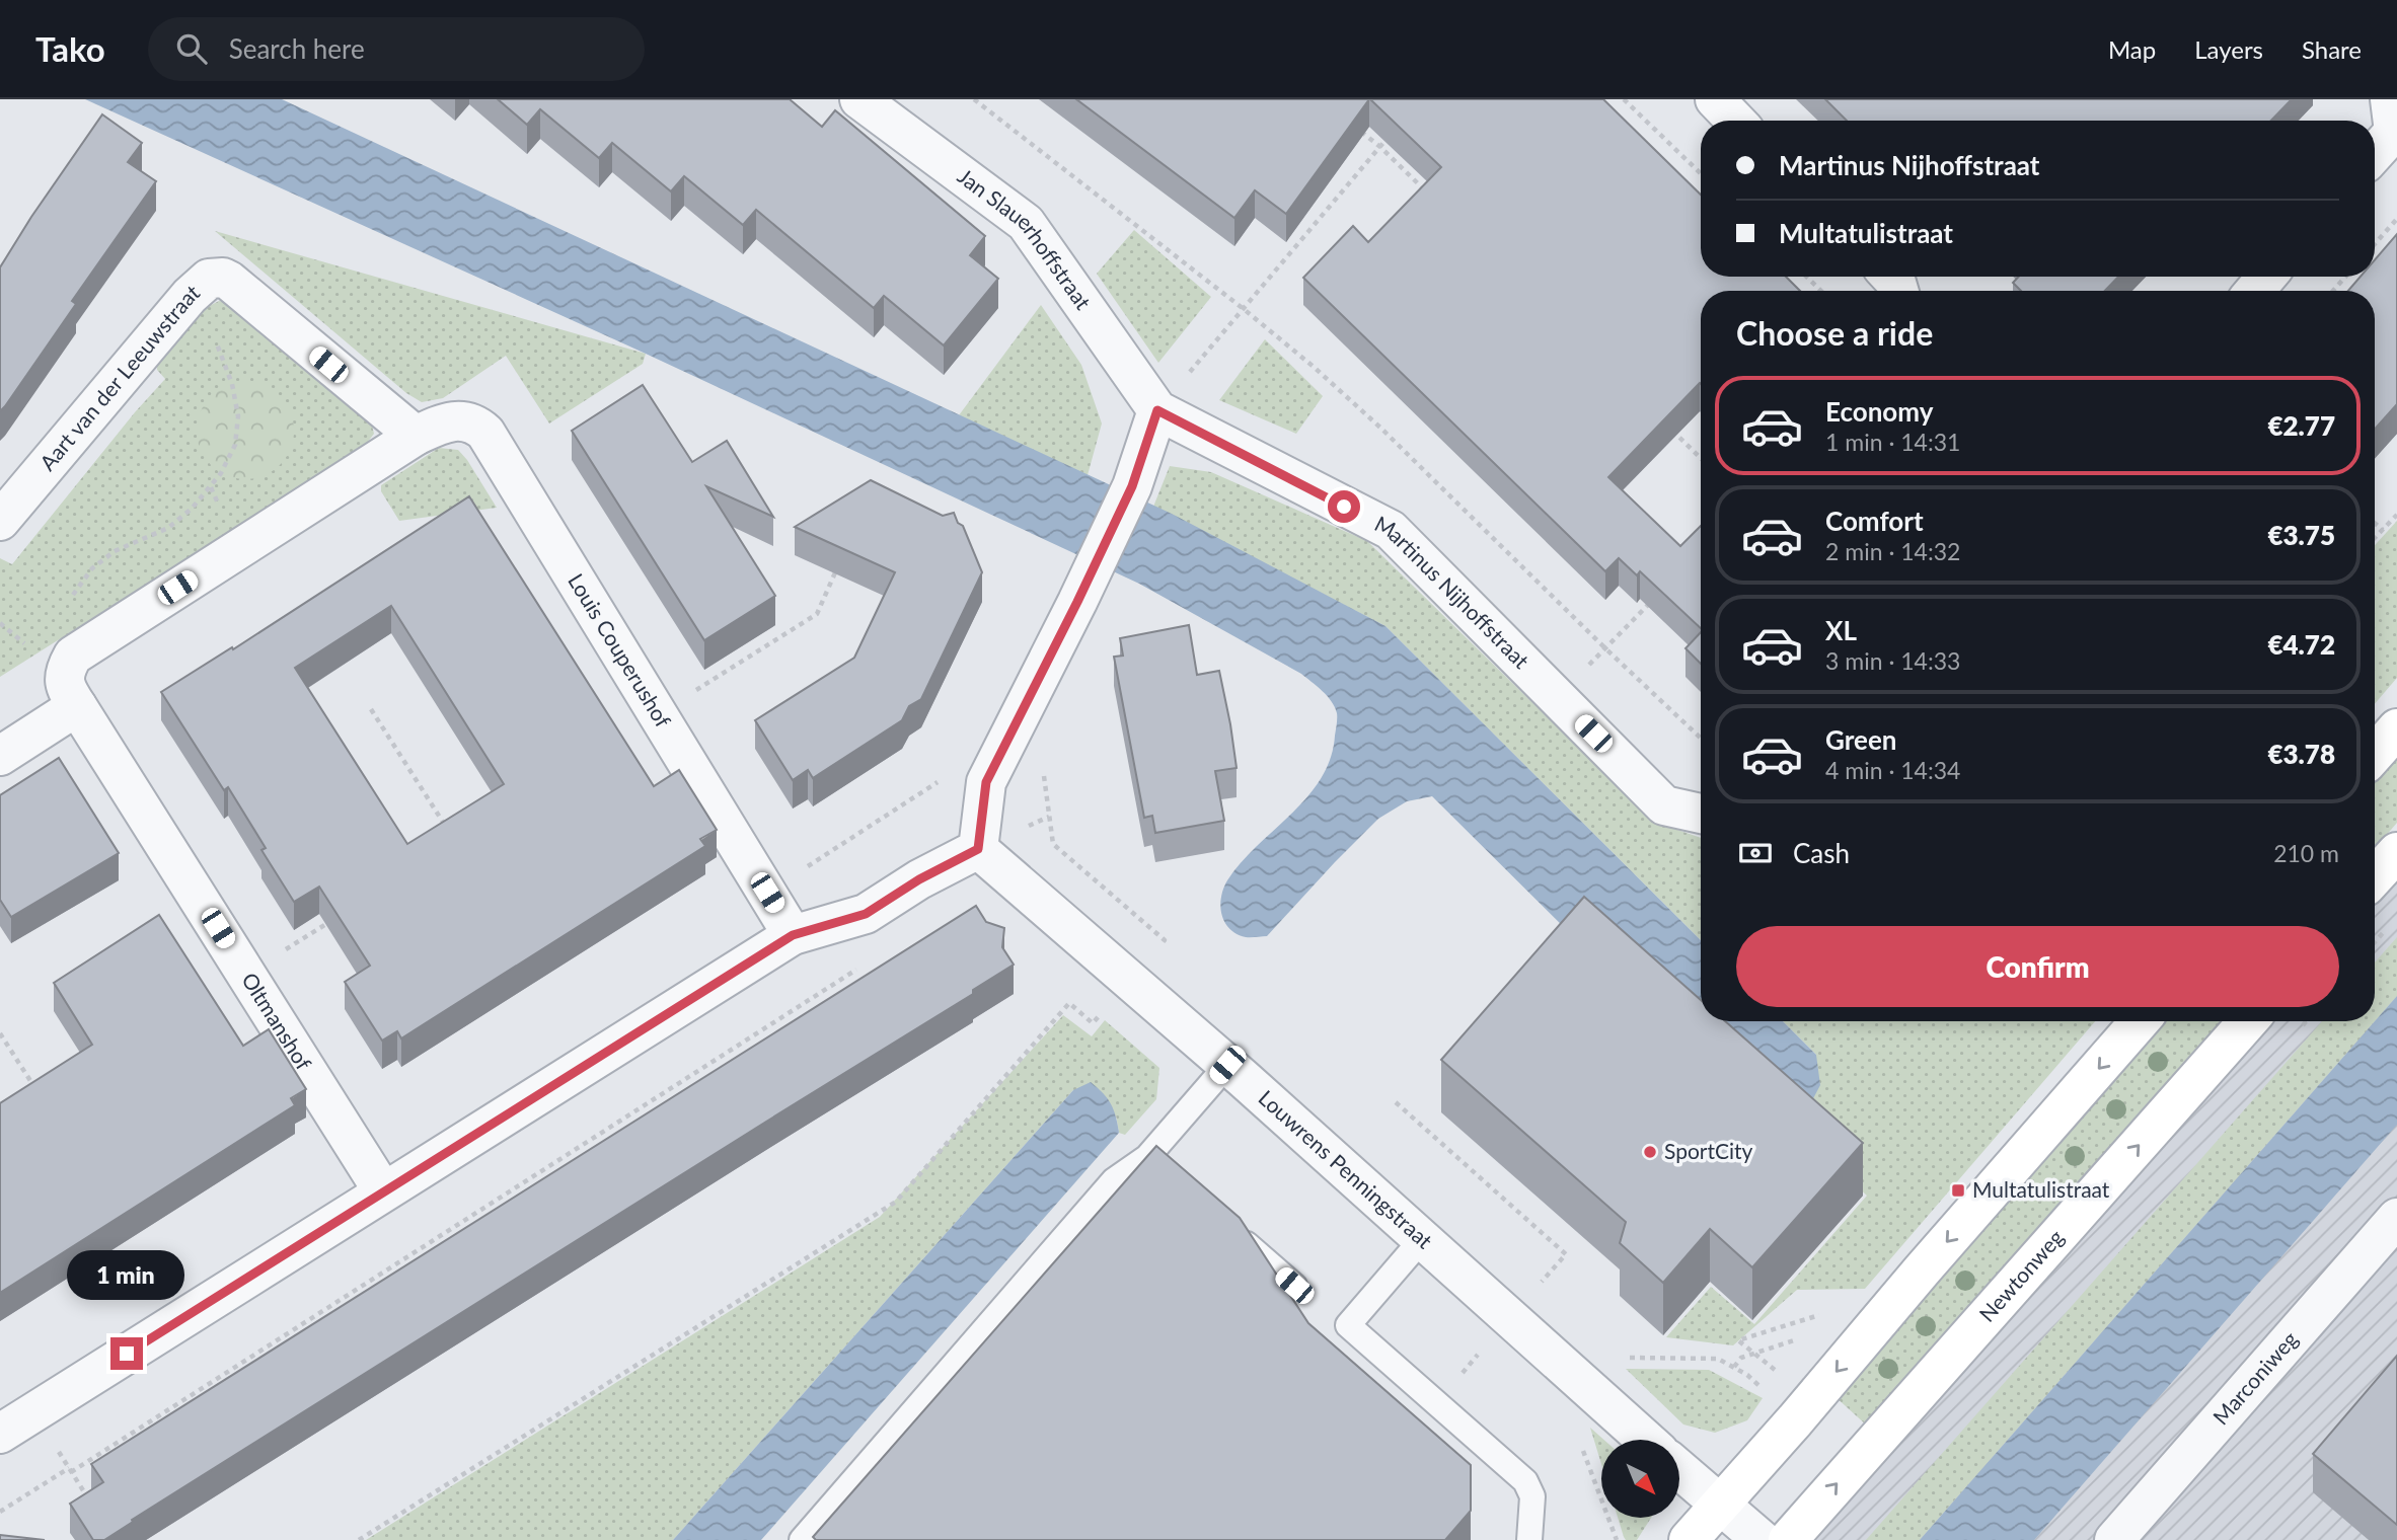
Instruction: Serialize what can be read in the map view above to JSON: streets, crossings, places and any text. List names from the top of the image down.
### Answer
{
  "streets": {
    "main road": ["Newtonweg"],
    "street": [
      "Jan Slauerhoffstraat",
      "Aart van der Leeuwstraat",
      "Martinus Nijhoffstraat",
      "Louis Couperushof",
      "Oltmanshof",
      "Louwrens Penningstraat",
      "Marconiweg"
    ]
  },
  "crossings": [
    ["Jan Slauerhoffstraat", "Martinus Nijhoffstraat"],
    ["Aart van der Leeuwstraat", "Louis Couperushof"]
  ],
  "places": {
    "other": ["SportCity"],
    "transit": ["Multatulistraat"]
  },
  "north": "bottom right",
  "page": {
    "header": "Tako",
    "search": "Search here",
    "nav": ["Map", "Layers", "Share"],
    "banner": ["Martinus Nijhoffstraat", "Multatulistraat"],
    "heading": "Choose a ride",
    "list": [
      {
        "name": "Economy",
        "note": "1 min · 14:31",
        "value": "€2.77"
      },
      {
        "name": "Comfort",
        "note": "2 min · 14:32",
        "value": "€3.75"
      },
      {
        "name": "XL",
        "note": "3 min · 14:33",
        "value": "€4.72"
      },
      {
        "name": "Green",
        "note": "4 min · 14:34",
        "value": "€3.78"
      }
    ],
    "pay": ["Cash", "210 m"],
    "buttons": "Confirm",
    "bubble": "1 min"
  }
}
